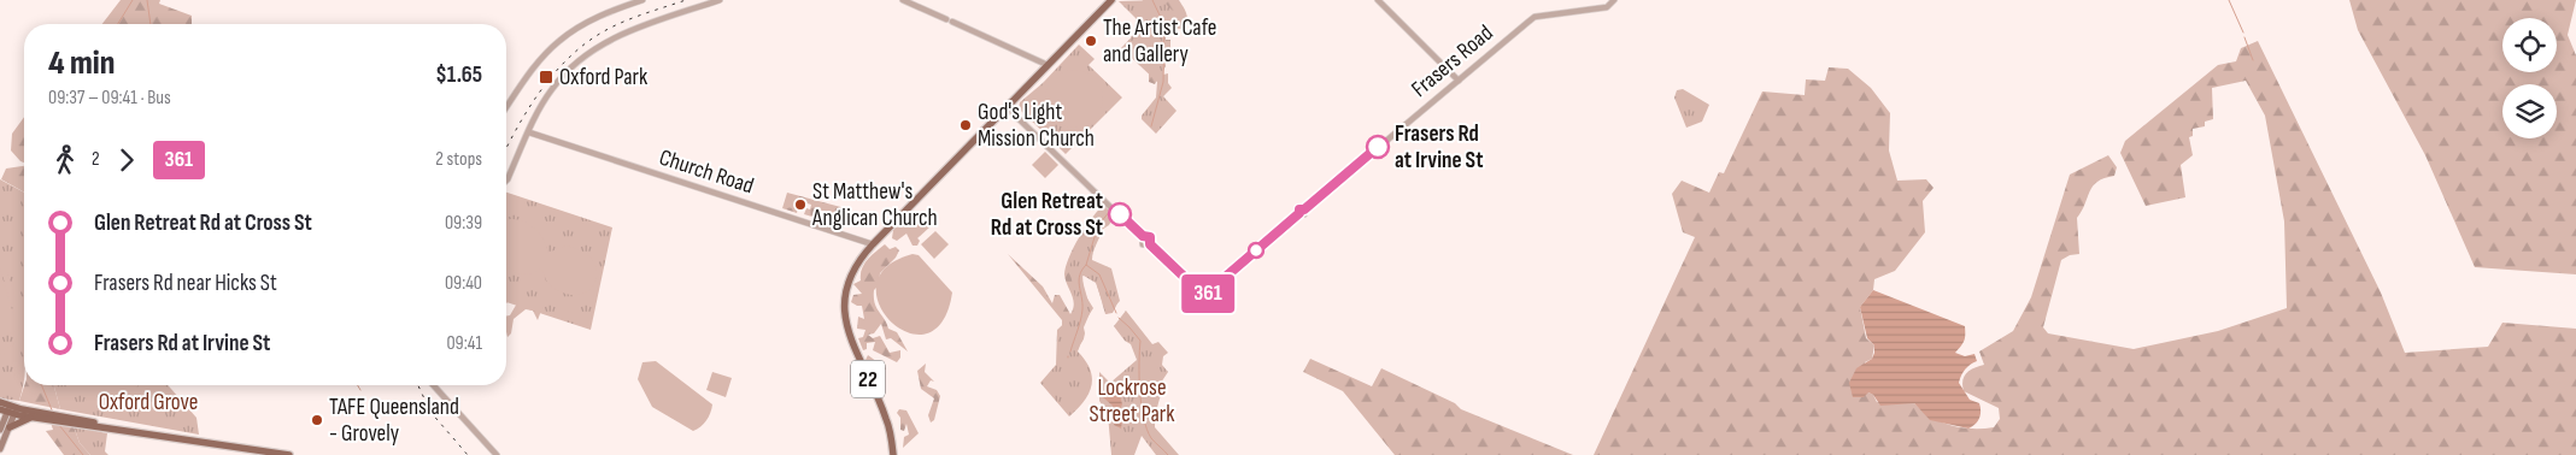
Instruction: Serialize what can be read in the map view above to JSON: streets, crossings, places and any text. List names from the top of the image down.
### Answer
{
  "streets": {
    "main road": ["22"],
    "street": ["Frasers Road", "Church Road"]
  },
  "crossings": [
    ["Frasers Road", "22"],
    ["Church Road", "22"]
  ],
  "parks": ["Lockrose Street Park", "Oxford Grove"],
  "places": {
    "other": [
      "The Artist Cafe and Gallery",
      "God's Light Mission Church",
      "Frasers Rd at Irvine St",
      "St Matthew's Anglican Church",
      "Glen Retreat Rd at Cross St",
      "TAFE Queensland - Grovely"
    ],
    "transit": ["Oxford Park"]
  },
  "lines": ["bus line 361"],
  "page": {
    "on_map": "361",
    "heading": ["4 min", "09:37 – 09:41 · Bus", "$1.65"],
    "legs": ["2", "361", "2 stops"],
    "list": [
      {
        "name": "Glen Retreat Rd at Cross St",
        "value": "09:39"
      },
      {
        "name": "Frasers Rd near Hicks St",
        "value": "09:40"
      },
      {
        "name": "Frasers Rd at Irvine St",
        "value": "09:41"
      }
    ]
  }
}
